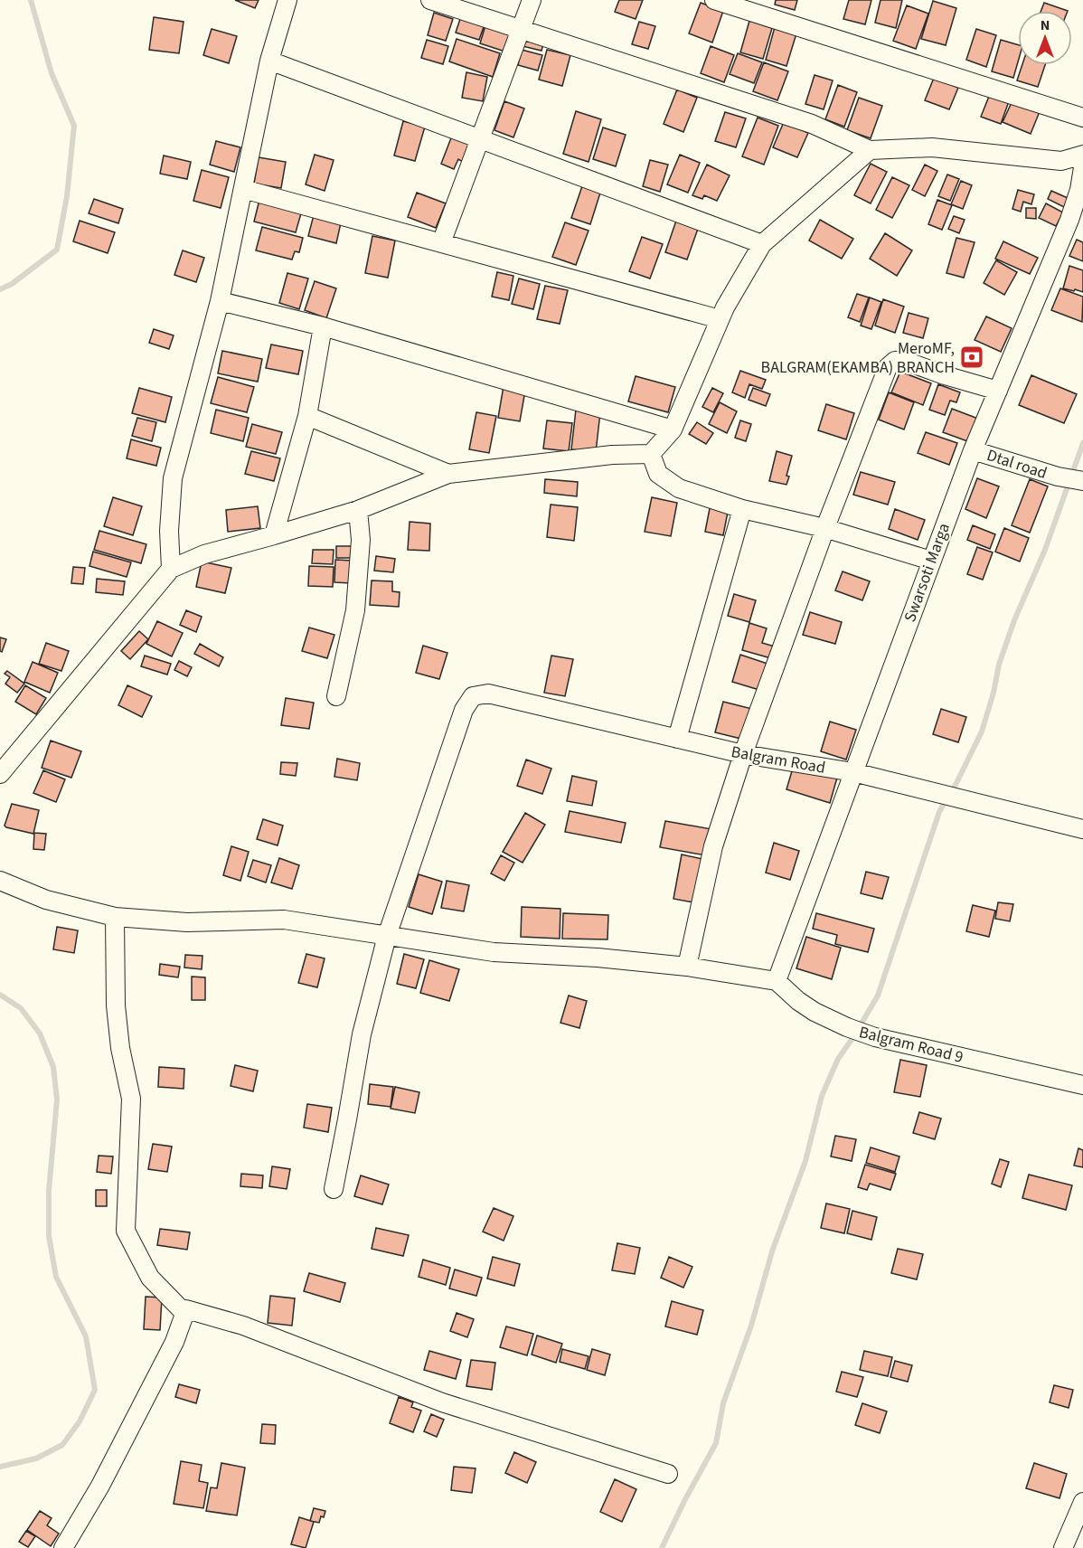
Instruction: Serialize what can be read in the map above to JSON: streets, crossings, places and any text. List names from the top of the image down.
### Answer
{
  "streets": {
    "street": [
      "Dtal road",
      "Swarsoti Marga",
      "Balgram Road",
      "Balgram Road 9"
    ]
  },
  "crossings": [
    ["Dtal road", "Swarsoti Marga"],
    ["Swarsoti Marga", "Balgram Road"],
    ["Swarsoti Marga", "Balgram Road 9"]
  ],
  "places": {
    "bank": ["MeroMF, BALGRAM(EKAMBA) BRANCH"]
  },
  "north": "top"
}
